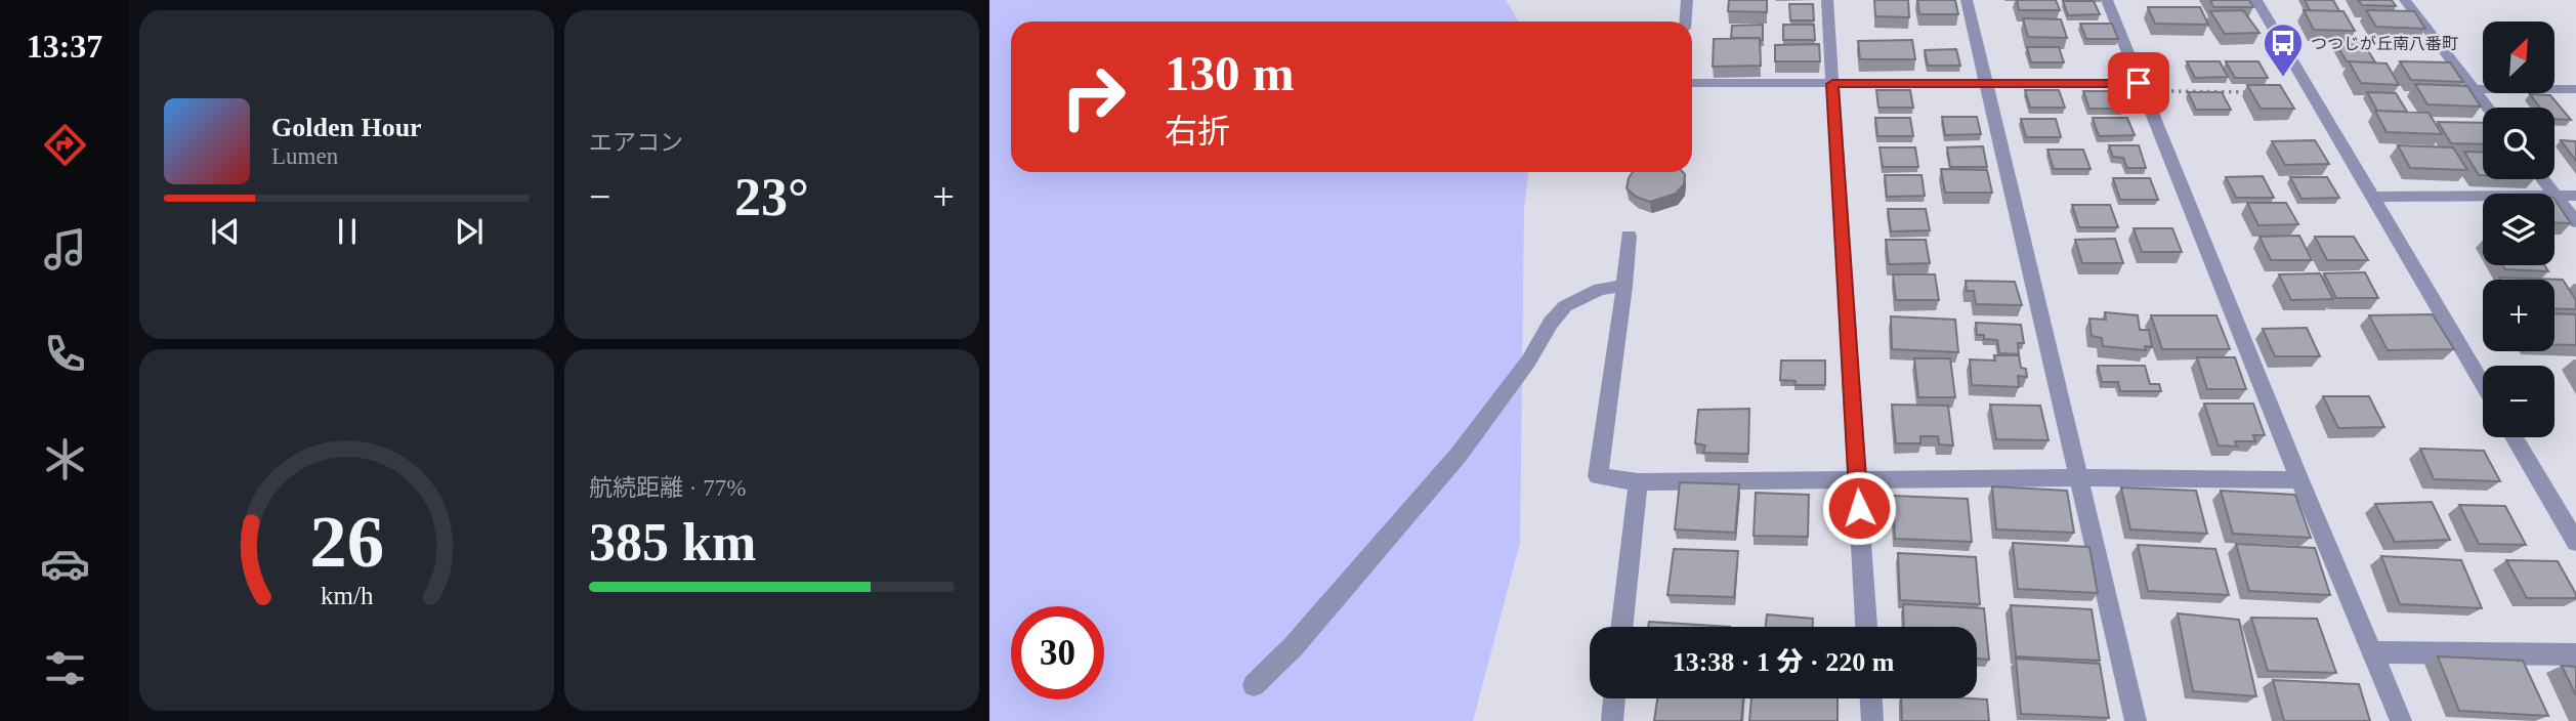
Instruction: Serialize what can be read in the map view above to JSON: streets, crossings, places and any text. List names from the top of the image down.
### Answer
{
  "places": {
    "bus stop": ["つつじが丘南八番町"]
  },
  "north": "top right",
  "page": {
    "tabs": "13:37",
    "tile": [
      "エアコン",
      ["航続距離 · 77%", "385 km"]
    ],
    "map_buttons": ["+", "−"],
    "turn": ["130 m", "右折"],
    "song": ["Golden Hour", "Lumen"],
    "heat": ["−", "23°", "+"],
    "limit": "30",
    "trip": "13:38 · 1 分 · 220 m",
    "gauge": ["26", "km/h"]
  }
}
